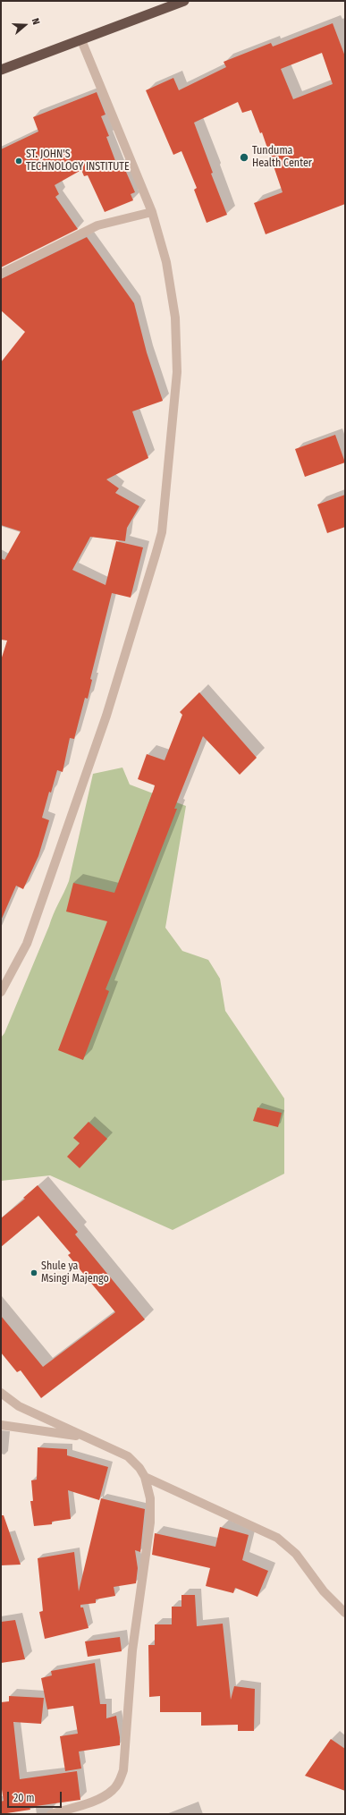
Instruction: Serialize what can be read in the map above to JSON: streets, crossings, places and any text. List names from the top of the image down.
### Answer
{
  "places": ["Tunduma Health Center", "ST. JOHN'S TECHNOLOGY INSTITUTE", "Shule ya Msingi Majengo"],
  "scale_bar": "20 m",
  "north": "right"
}
